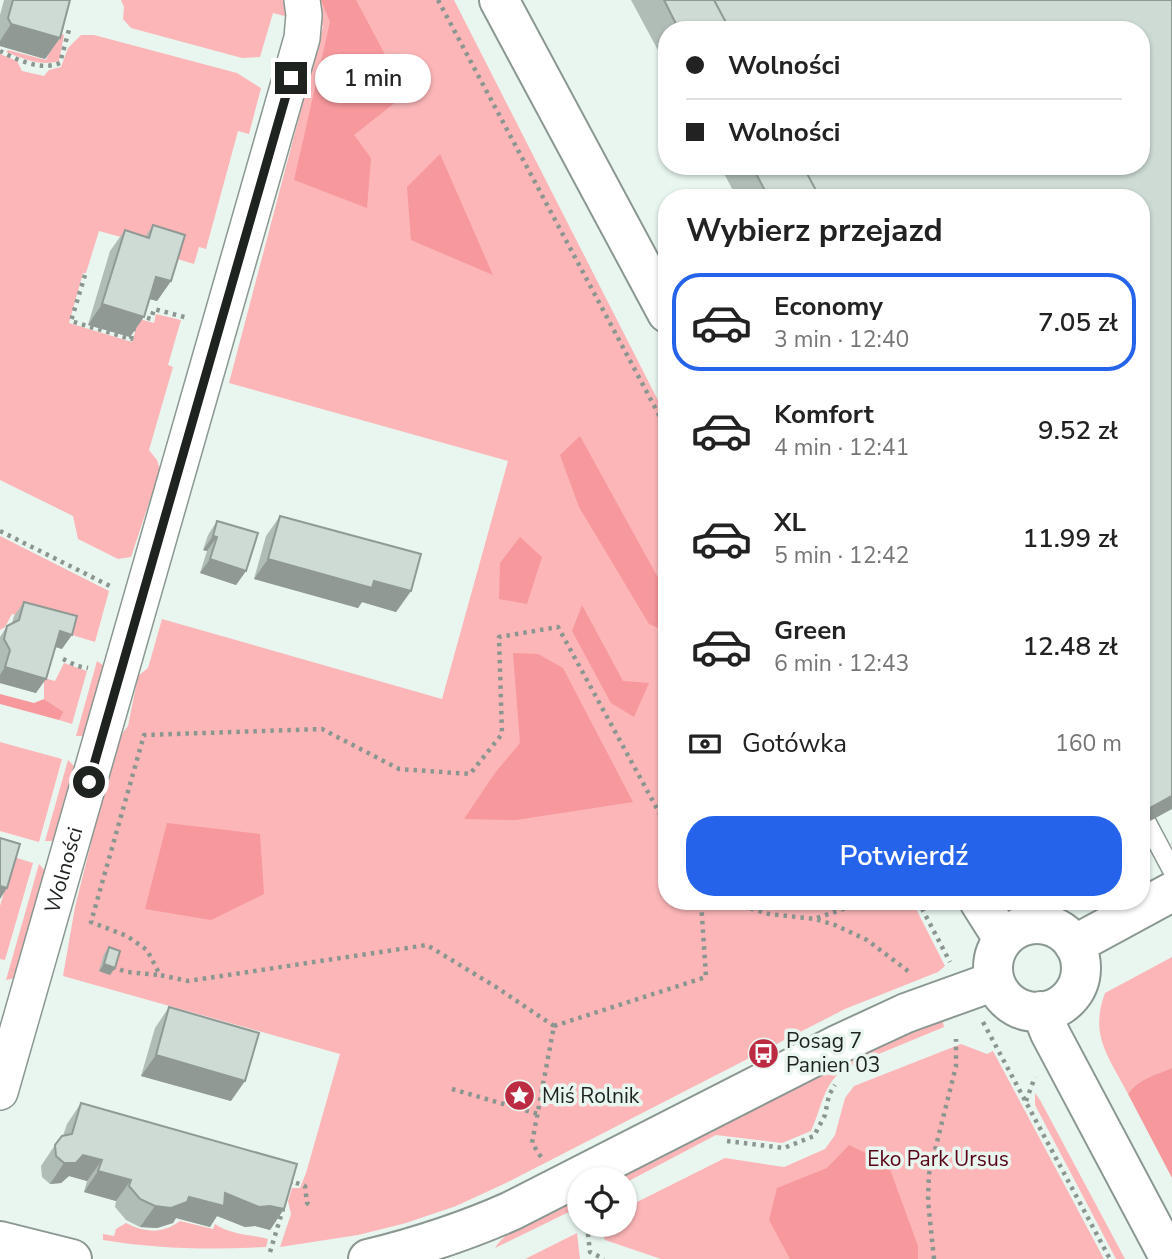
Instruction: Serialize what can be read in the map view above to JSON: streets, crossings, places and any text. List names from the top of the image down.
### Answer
{
  "streets": {
    "street": ["Wolności"]
  },
  "parks": ["Eko Park Ursus"],
  "places": {
    "bus stop": ["Posag 7 Panien 03"],
    "place": ["Miś Rolnik"]
  },
  "page": {
    "banner": ["Wolności", "Wolności"],
    "bubble": "1 min",
    "heading": "Wybierz przejazd",
    "list": [
      {
        "name": "Economy",
        "note": "3 min · 12:40",
        "value": "7.05 zł"
      },
      {
        "name": "Komfort",
        "note": "4 min · 12:41",
        "value": "9.52 zł"
      },
      {
        "name": "XL",
        "note": "5 min · 12:42",
        "value": "11.99 zł"
      },
      {
        "name": "Green",
        "note": "6 min · 12:43",
        "value": "12.48 zł"
      }
    ],
    "pay": ["Gotówka", "160 m"],
    "buttons": "Potwierdź"
  }
}
